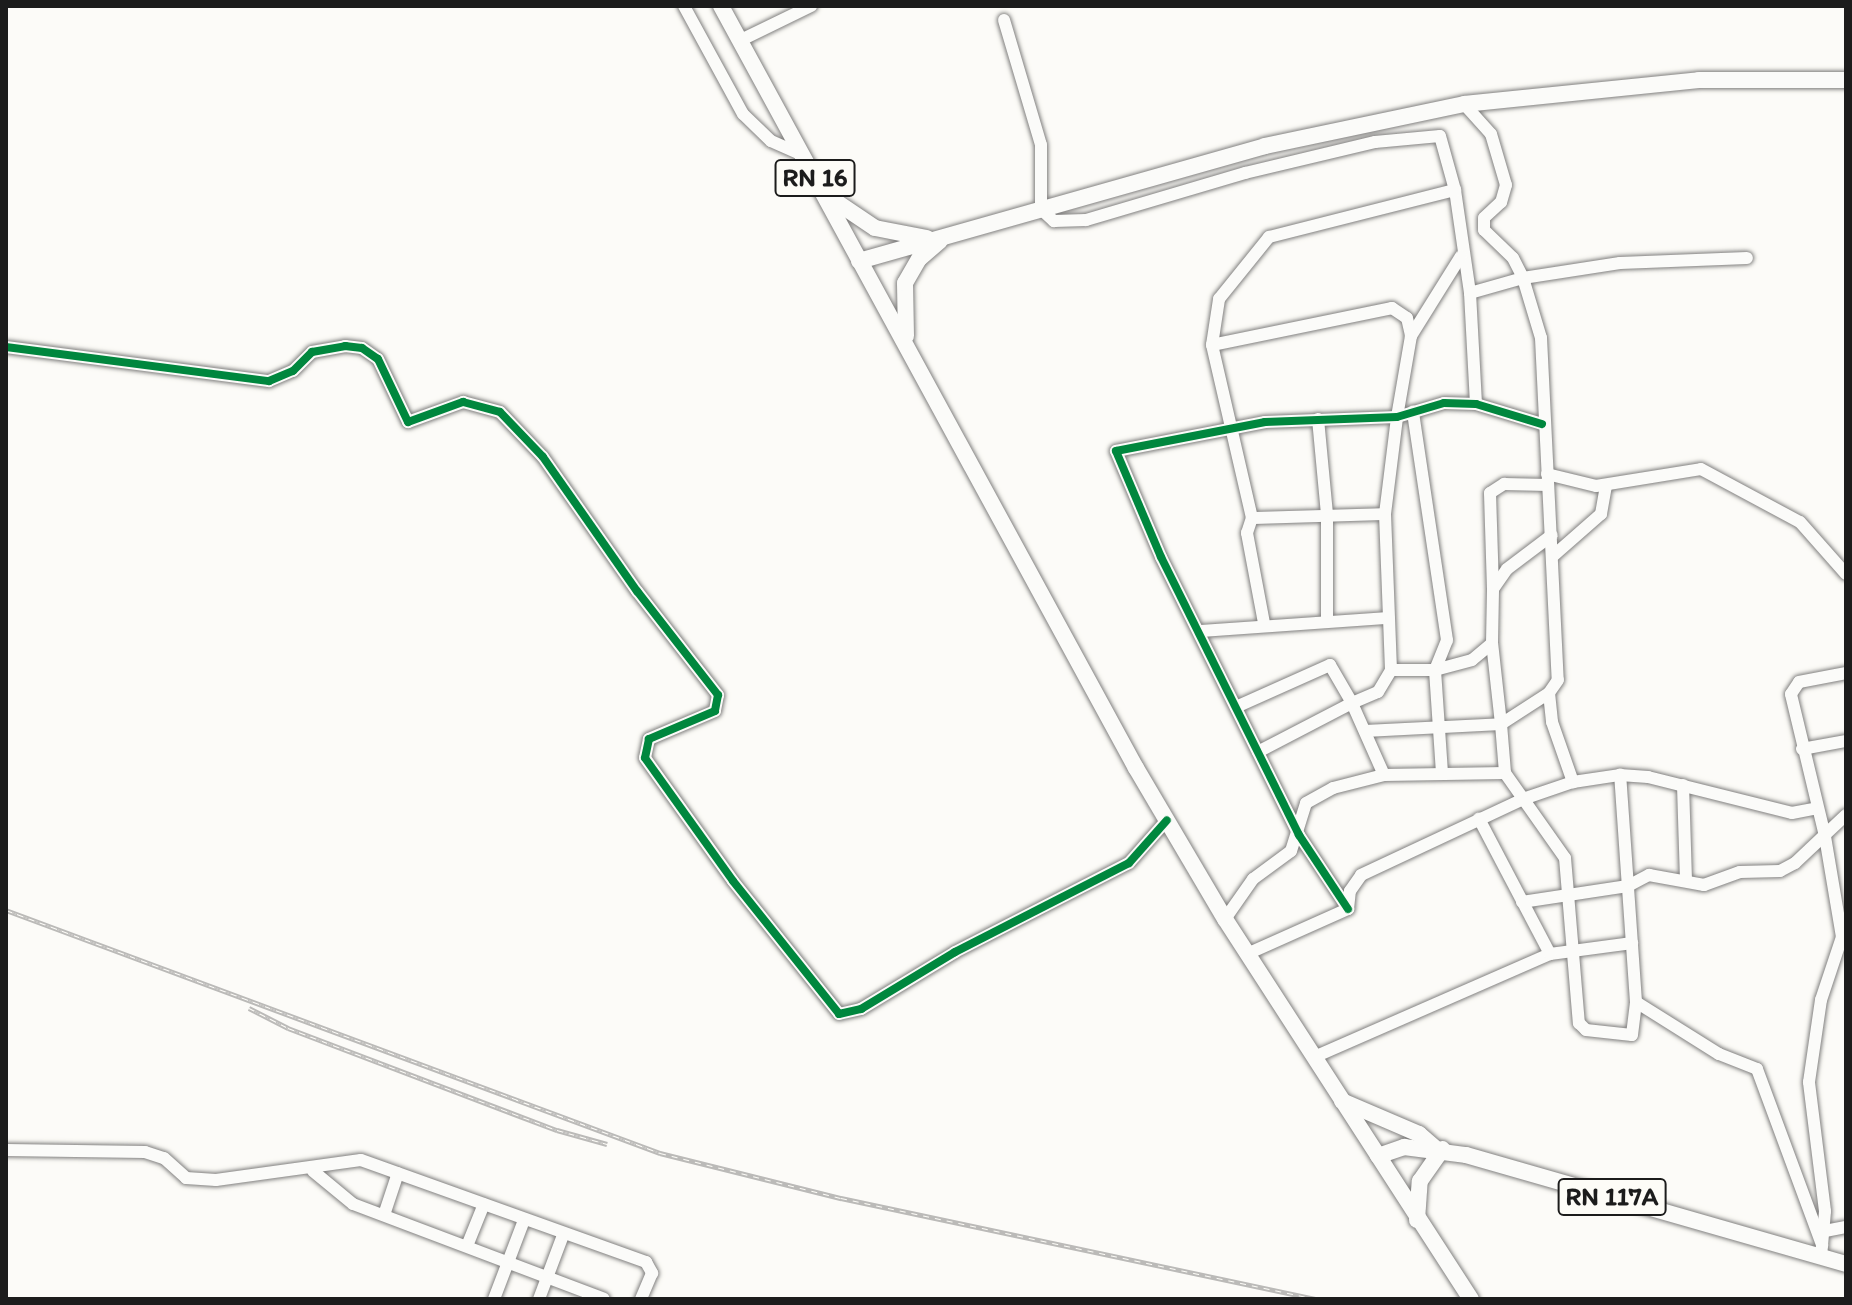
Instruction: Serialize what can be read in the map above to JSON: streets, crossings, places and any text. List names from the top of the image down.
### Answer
{
  "streets": {
    "main road": ["RN 16", "RN 117A"]
  },
  "crossings": [
    ["RN 16", "RN 117A"]
  ]
}
